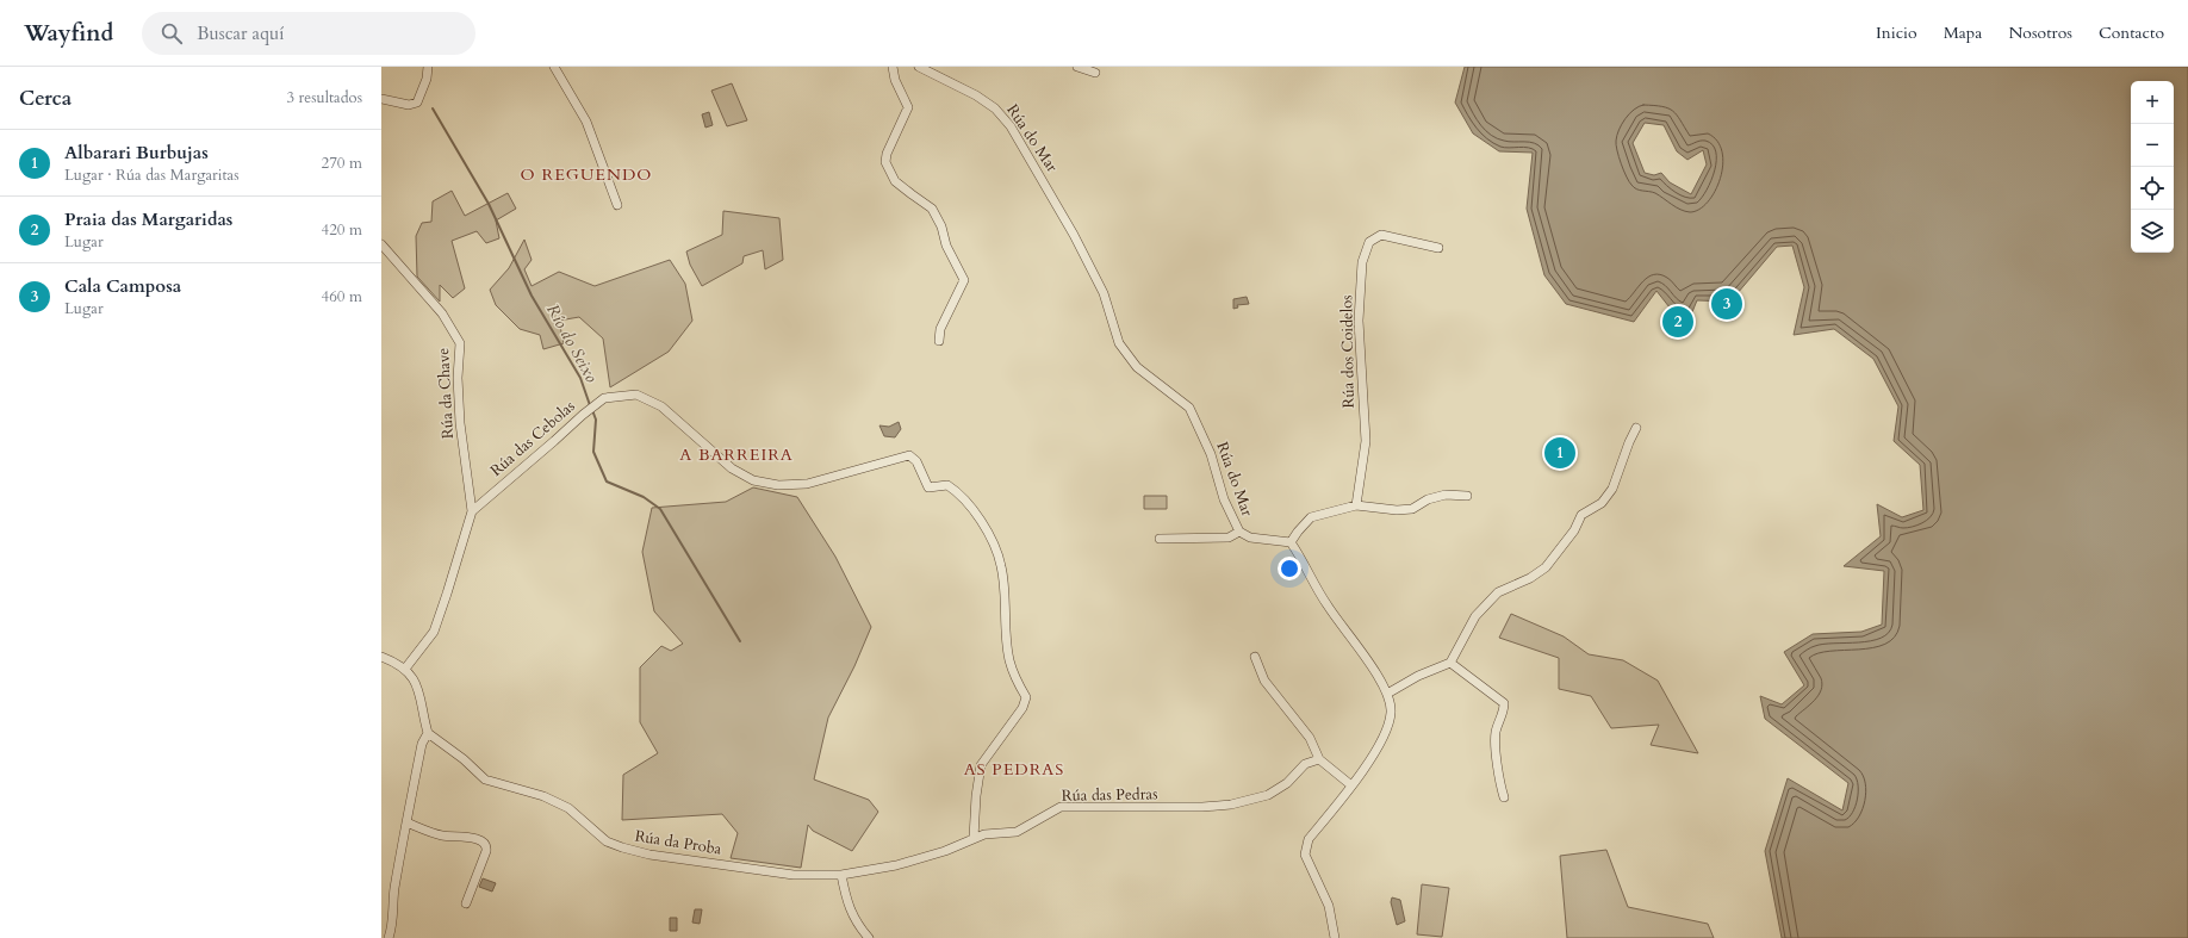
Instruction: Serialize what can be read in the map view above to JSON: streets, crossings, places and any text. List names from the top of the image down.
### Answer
{
  "streets": {
    "street": [
      "Rúa do Mar",
      "Rúa dos Coidelos",
      "Rúa da Chave",
      "Rúa das Cebolas",
      "Rúa das Pedras",
      "Rúa da Proba"
    ]
  },
  "crossings": [
    ["Rúa da Chave", "Rúa das Cebolas"],
    ["Rúa das Cebolas", "Rúa das Pedras"],
    ["Rúa das Pedras", "Rúa da Proba"]
  ],
  "districts": ["O REGUENDO", "A BARREIRA", "AS PEDRAS"],
  "water": ["Río do Seixo"],
  "page": {
    "header": "Wayfind",
    "search": "Buscar aquí",
    "nav": [
      "Inicio",
      "Mapa",
      "Nosotros",
      "Contacto"
    ],
    "heading": ["Cerca", "3 resultados"],
    "map_buttons": ["+", "−"],
    "list": [
      {
        "mark": "1",
        "name": "Albarari Burbujas",
        "note": "Lugar · Rúa das Margaritas",
        "value": "270 m"
      },
      {
        "mark": "2",
        "name": "Praia das Margaridas",
        "note": "Lugar",
        "value": "420 m"
      },
      {
        "mark": "3",
        "name": "Cala Camposa",
        "note": "Lugar",
        "value": "460 m"
      }
    ],
    "pins": ["3", "2", "1"]
  }
}
